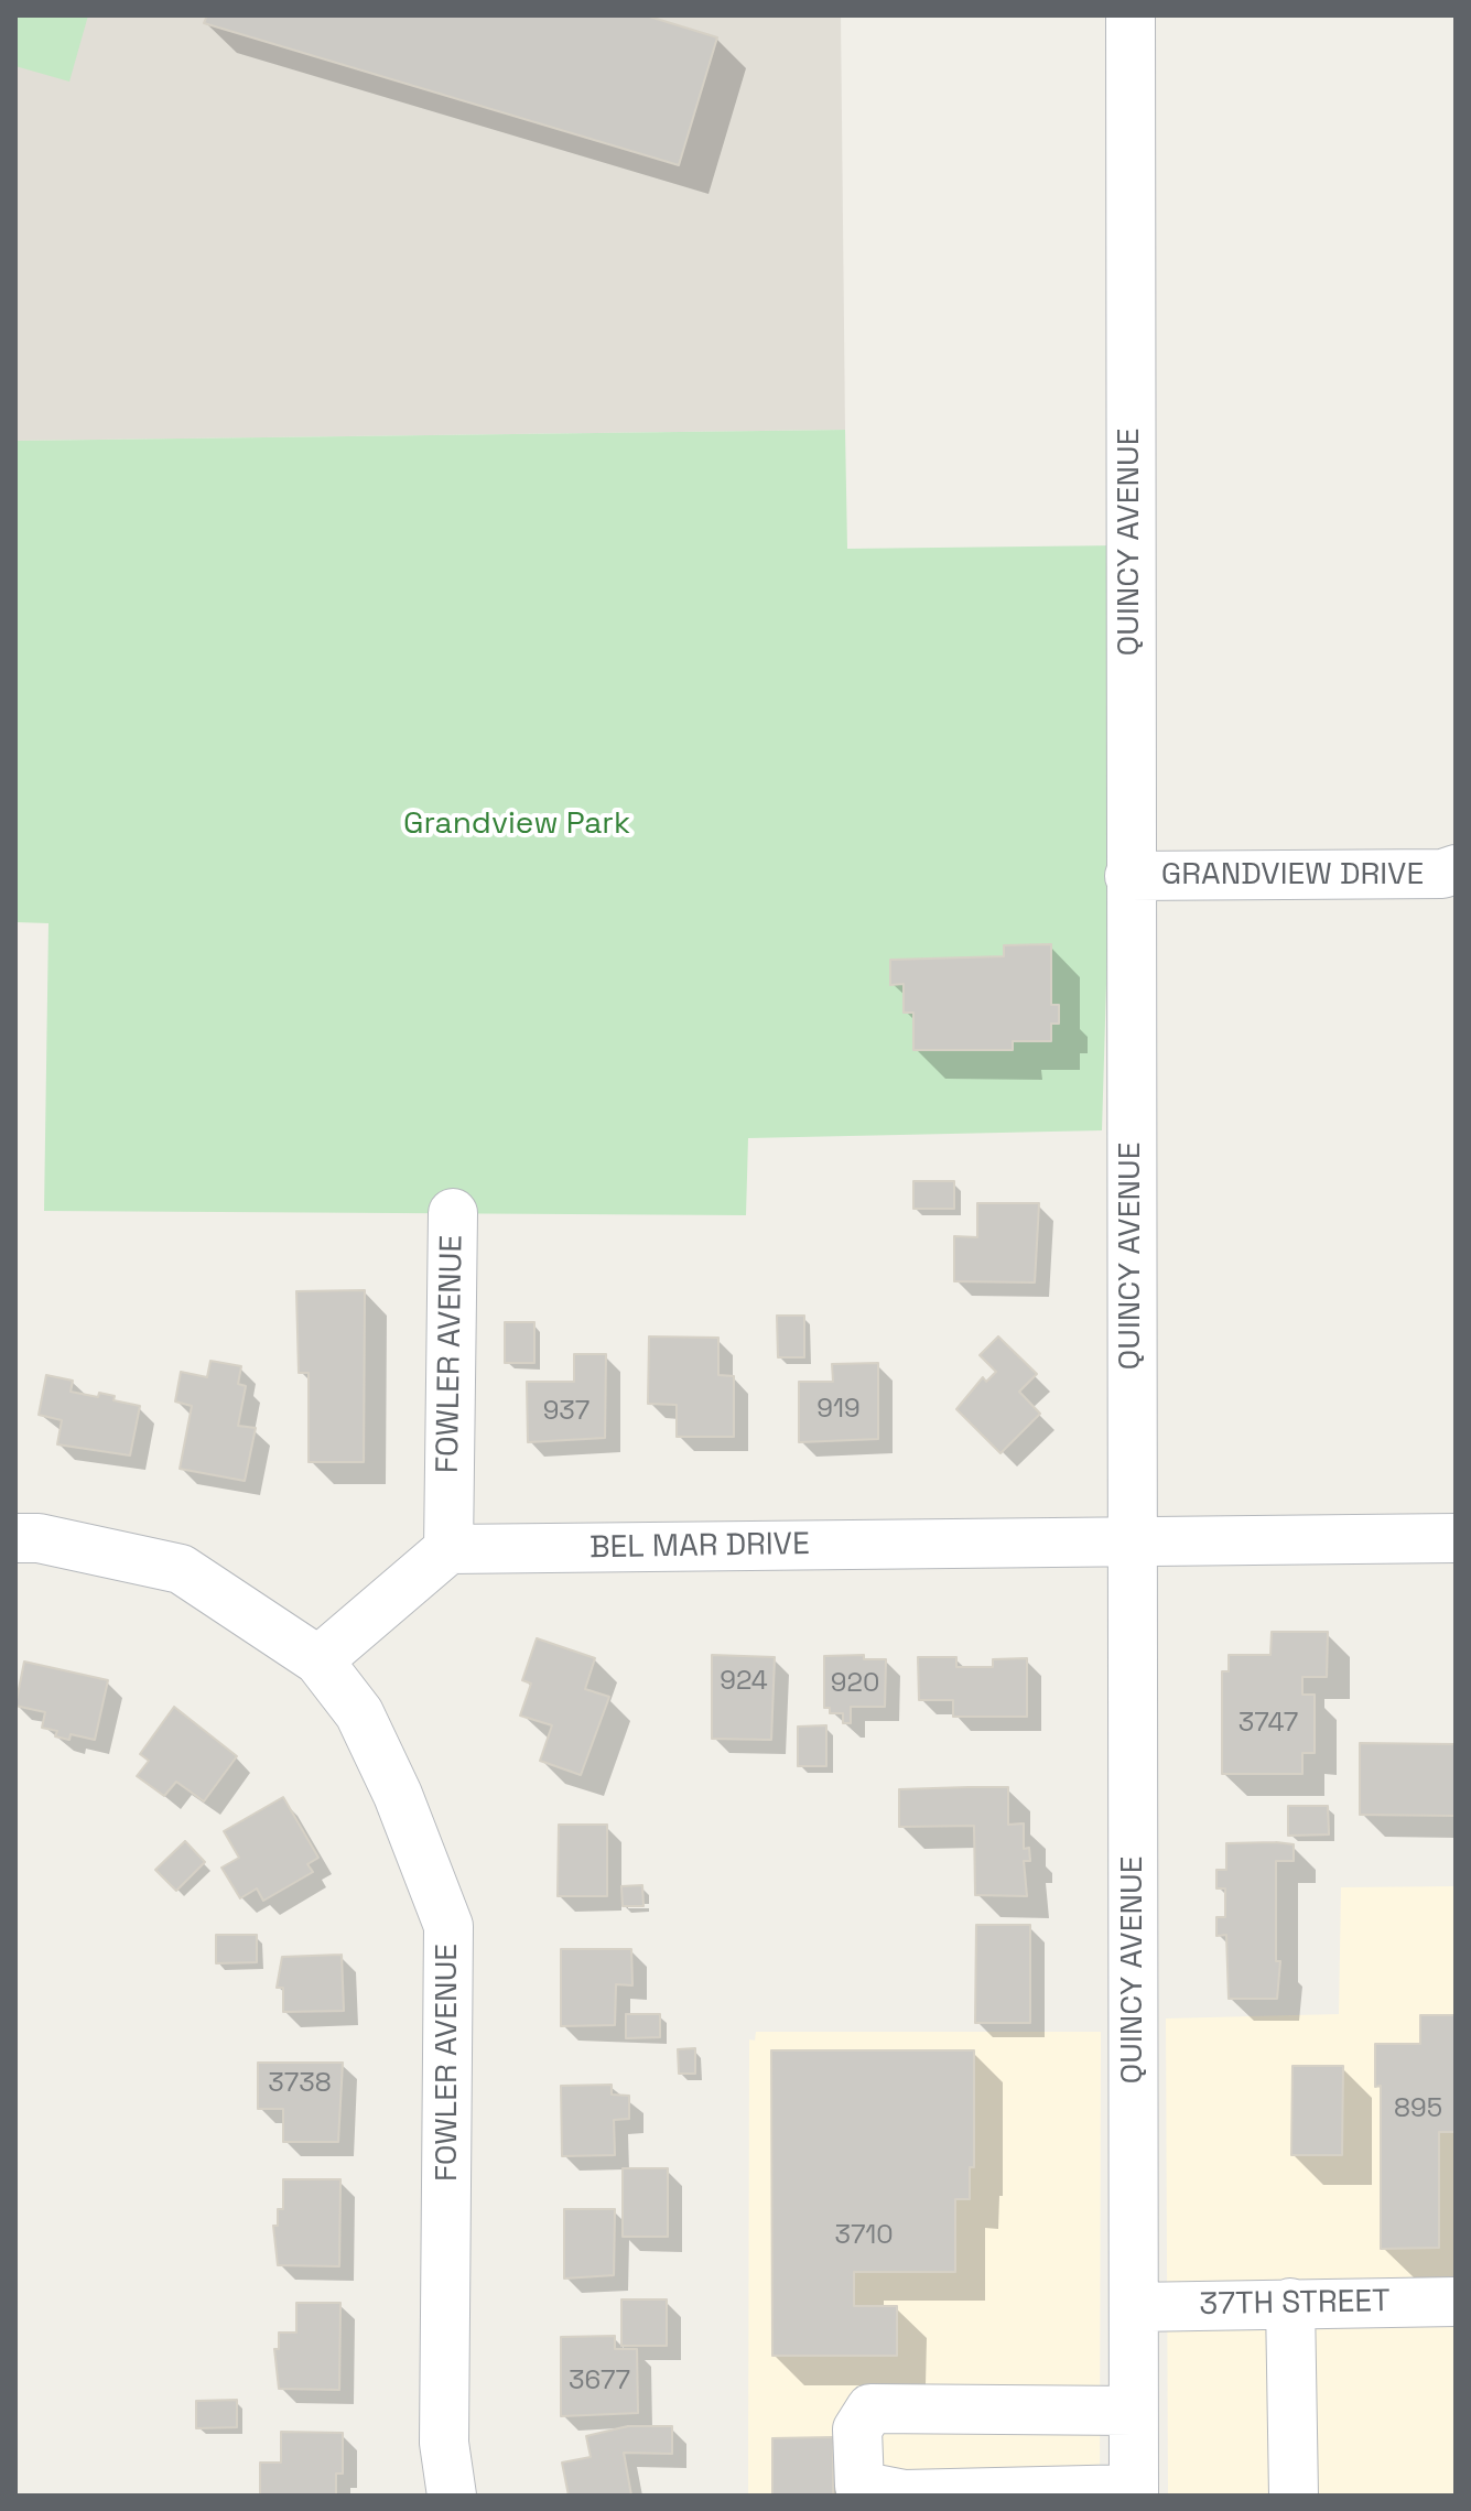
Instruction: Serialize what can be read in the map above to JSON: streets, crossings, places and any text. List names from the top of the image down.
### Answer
{
  "streets": {
    "street": [
      "QUINCY AVENUE",
      "GRANDVIEW DRIVE",
      "FOWLER AVENUE",
      "BEL MAR DRIVE",
      "37TH STREET"
    ]
  },
  "crossings": [
    ["QUINCY AVENUE", "GRANDVIEW DRIVE"],
    ["QUINCY AVENUE", "BEL MAR DRIVE"],
    ["QUINCY AVENUE", "37TH STREET"],
    ["FOWLER AVENUE", "BEL MAR DRIVE"]
  ],
  "parks": ["Grandview Park"],
  "house_numbers": [
    "919",
    "937",
    "924",
    "920",
    "3747",
    "3738",
    "895",
    "3710",
    "3677"
  ]
}
